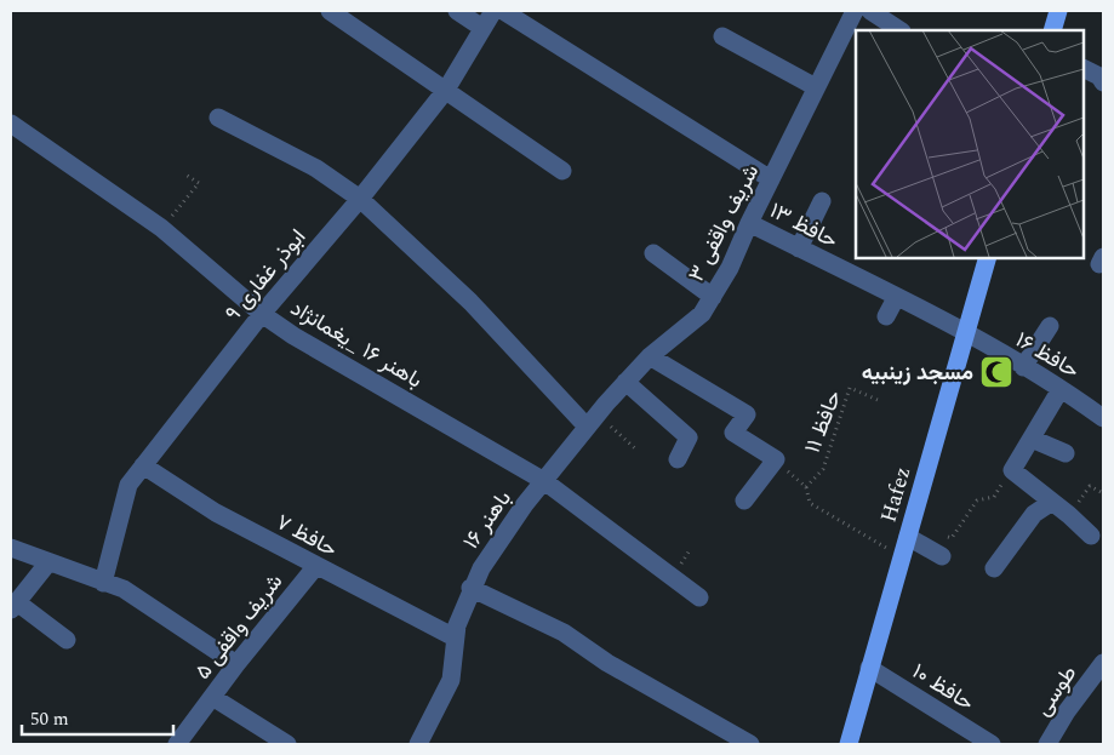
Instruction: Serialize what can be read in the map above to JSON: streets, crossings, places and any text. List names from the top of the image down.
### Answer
{
  "streets": {
    "main road": ["Hafez"],
    "street": [
      "شریف واقفی ۳",
      "حافظ ۱۳",
      "ابوذر غفاری ۹",
      "باهنر ۱۶ _یغمانژاد",
      "حافظ ۱۶",
      "باهنر ۱۶",
      "حافظ ۷",
      "شریف واقفی ۵",
      "حافظ ۱۰",
      "طوسی"
    ],
    "path": ["حافظ ۱۱"]
  },
  "crossings": [
    ["شریف واقفی ۳", "حافظ ۱۳"],
    ["شریف واقفی ۳", "باهنر ۱۶ _یغمانژاد"],
    ["شریف واقفی ۳", "باهنر ۱۶"],
    ["حافظ ۱۳", "حافظ ۱۶"],
    ["حافظ ۱۳", "Hafez"],
    ["ابوذر غفاری ۹", "باهنر ۱۶ _یغمانژاد"],
    ["ابوذر غفاری ۹", "حافظ ۷"],
    ["باهنر ۱۶ _یغمانژاد", "باهنر ۱۶"],
    ["حافظ ۱۶", "Hafez"],
    ["Hafez", "حافظ ۱۰"],
    ["باهنر ۱۶", "حافظ ۷"],
    ["حافظ ۷", "شریف واقفی ۵"]
  ],
  "places": {
    "mosque": ["مسجد زینبیه"]
  },
  "scale_bar": "50 m"
}
